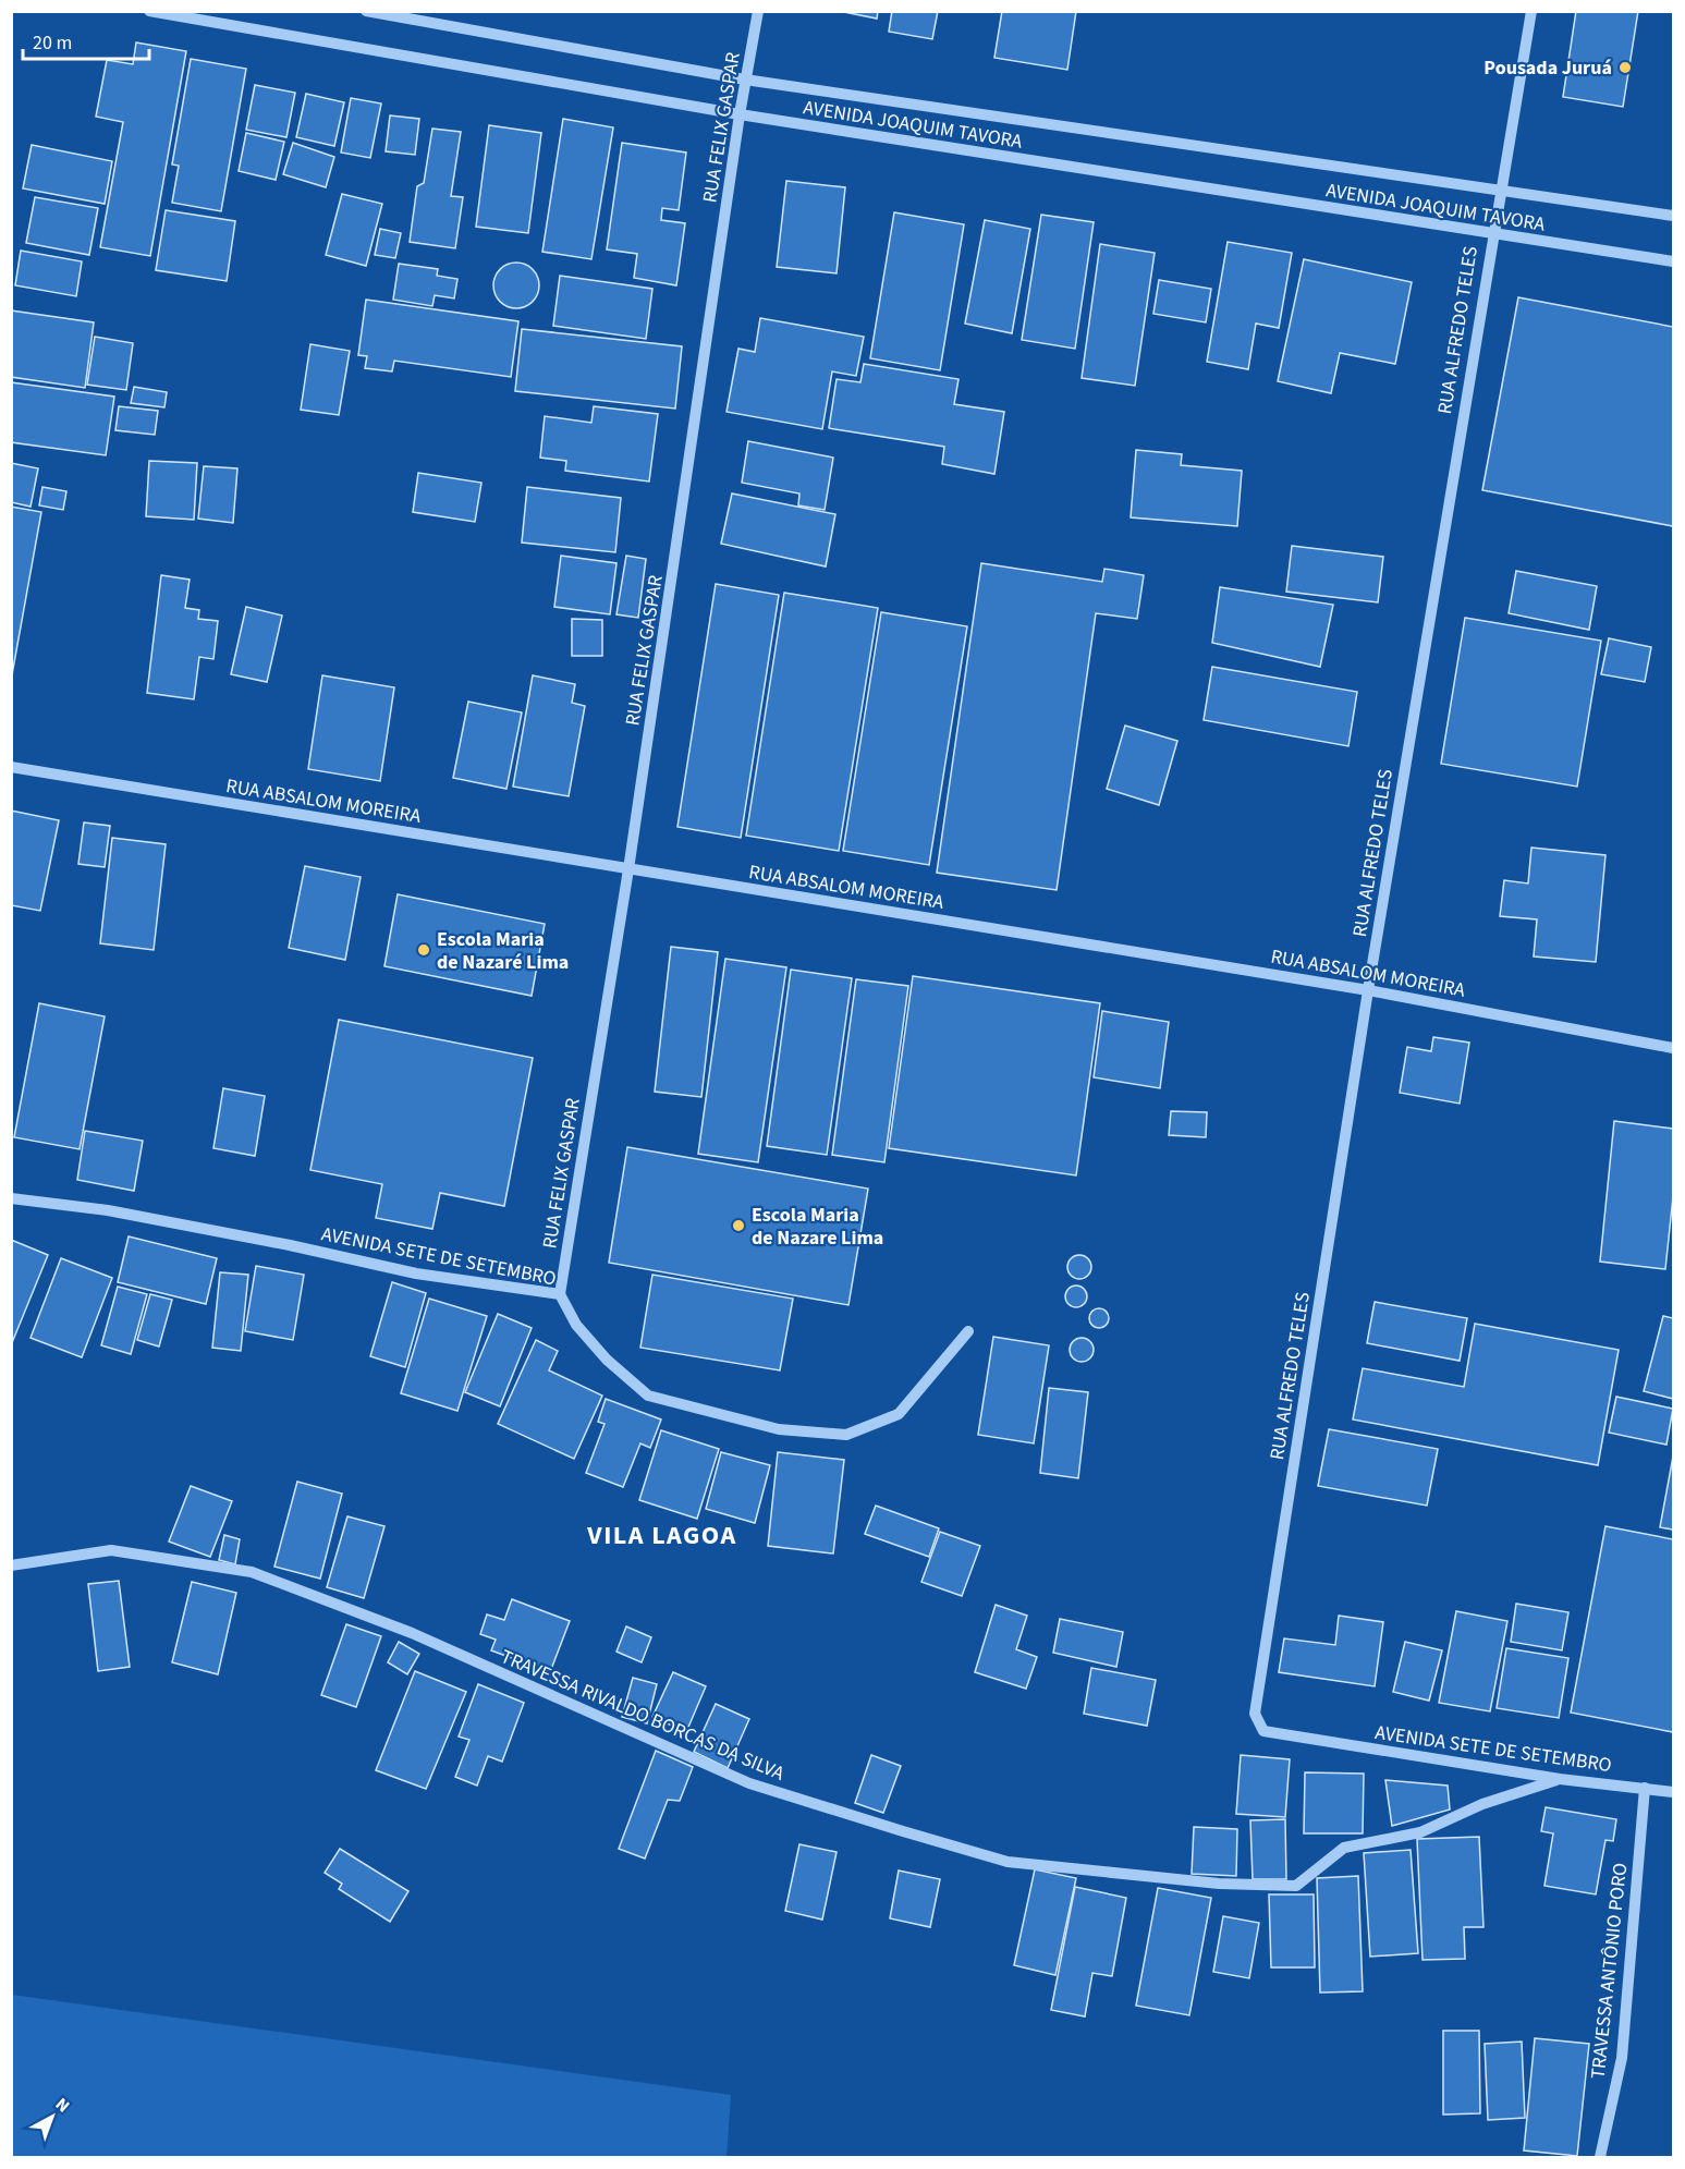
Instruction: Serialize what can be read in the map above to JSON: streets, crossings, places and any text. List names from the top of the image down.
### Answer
{
  "streets": {
    "street": [
      "AVENIDA JOAQUIM TAVORA",
      "RUA FELIX GASPAR",
      "RUA ALFREDO TELES",
      "RUA ABSALOM MOREIRA",
      "AVENIDA SETE DE SETEMBRO",
      "TRAVESSA RIVALDO BORCAS DA SILVA",
      "TRAVESSA ANTÔNIO PORO"
    ]
  },
  "crossings": [
    ["AVENIDA JOAQUIM TAVORA", "RUA FELIX GASPAR"],
    ["AVENIDA JOAQUIM TAVORA", "RUA ALFREDO TELES"],
    ["RUA FELIX GASPAR", "RUA ABSALOM MOREIRA"],
    ["RUA FELIX GASPAR", "AVENIDA SETE DE SETEMBRO"],
    ["RUA ALFREDO TELES", "RUA ABSALOM MOREIRA"],
    ["RUA ALFREDO TELES", "AVENIDA SETE DE SETEMBRO"],
    ["AVENIDA SETE DE SETEMBRO", "TRAVESSA RIVALDO BORCAS DA SILVA"],
    ["AVENIDA SETE DE SETEMBRO", "TRAVESSA ANTÔNIO PORO"]
  ],
  "districts": ["VILA LAGOA"],
  "places": ["Pousada Juruá", "Escola Maria de Nazaré Lima", "Escola Maria de Nazare Lima"],
  "scale_bar": "20 m",
  "north": "top right"
}
